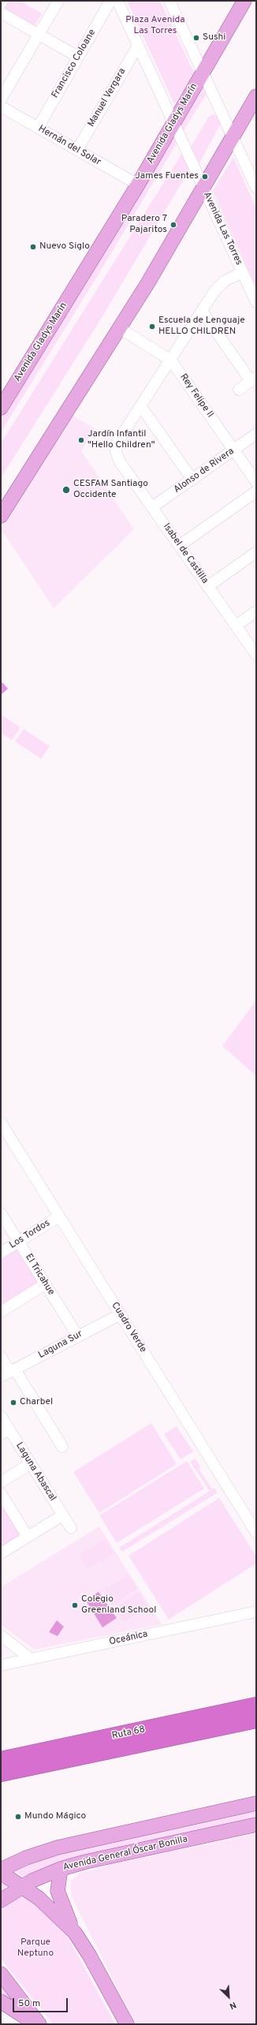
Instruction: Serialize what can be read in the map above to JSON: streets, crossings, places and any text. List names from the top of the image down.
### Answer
{
  "streets": {
    "highway": ["Ruta 68"],
    "main road": ["Avenida Gladys Marín", "Avenida General Óscar Bonilla"],
    "street": [
      "Francisco Coloane",
      "Manuel Vergara",
      "Hernán del Solar",
      "Avenida Las Torres",
      "Rey Felipe II",
      "Alonso de Rivera",
      "Isabel de Castilla",
      "Los Tordos",
      "El Tricahue",
      "Cuadro Verde",
      "Laguna Sur",
      "Laguna Abascal",
      "Oceánica"
    ]
  },
  "crossings": [
    ["Francisco Coloane", "Hernán del Solar"],
    ["Manuel Vergara", "Hernán del Solar"],
    ["Manuel Vergara", "Avenida Las Torres"],
    ["Avenida Gladys Marín", "Hernán del Solar"],
    ["Avenida Gladys Marín", "Avenida Las Torres"],
    ["Rey Felipe II", "Alonso de Rivera"],
    ["Alonso de Rivera", "Isabel de Castilla"],
    ["Los Tordos", "El Tricahue"],
    ["Los Tordos", "Cuadro Verde"],
    ["El Tricahue", "Laguna Sur"],
    ["Cuadro Verde", "Laguna Sur"]
  ],
  "parks": ["Plaza Avenida Las Torres", "Parque Neptuno"],
  "places": [
    "Sushi",
    "James Fuentes",
    "Paradero 7 Pajaritos",
    "Nuevo Siglo",
    "Escuela de Lenguaje HELLO CHILDREN",
    "Jardín Infantil \"Hello Children\"",
    "CESFAM Santiago Occidente",
    "Charbel",
    "Colegio Greenland School",
    "Mundo Mágico"
  ],
  "scale_bar": "50 m",
  "north": "bottom right"
}
